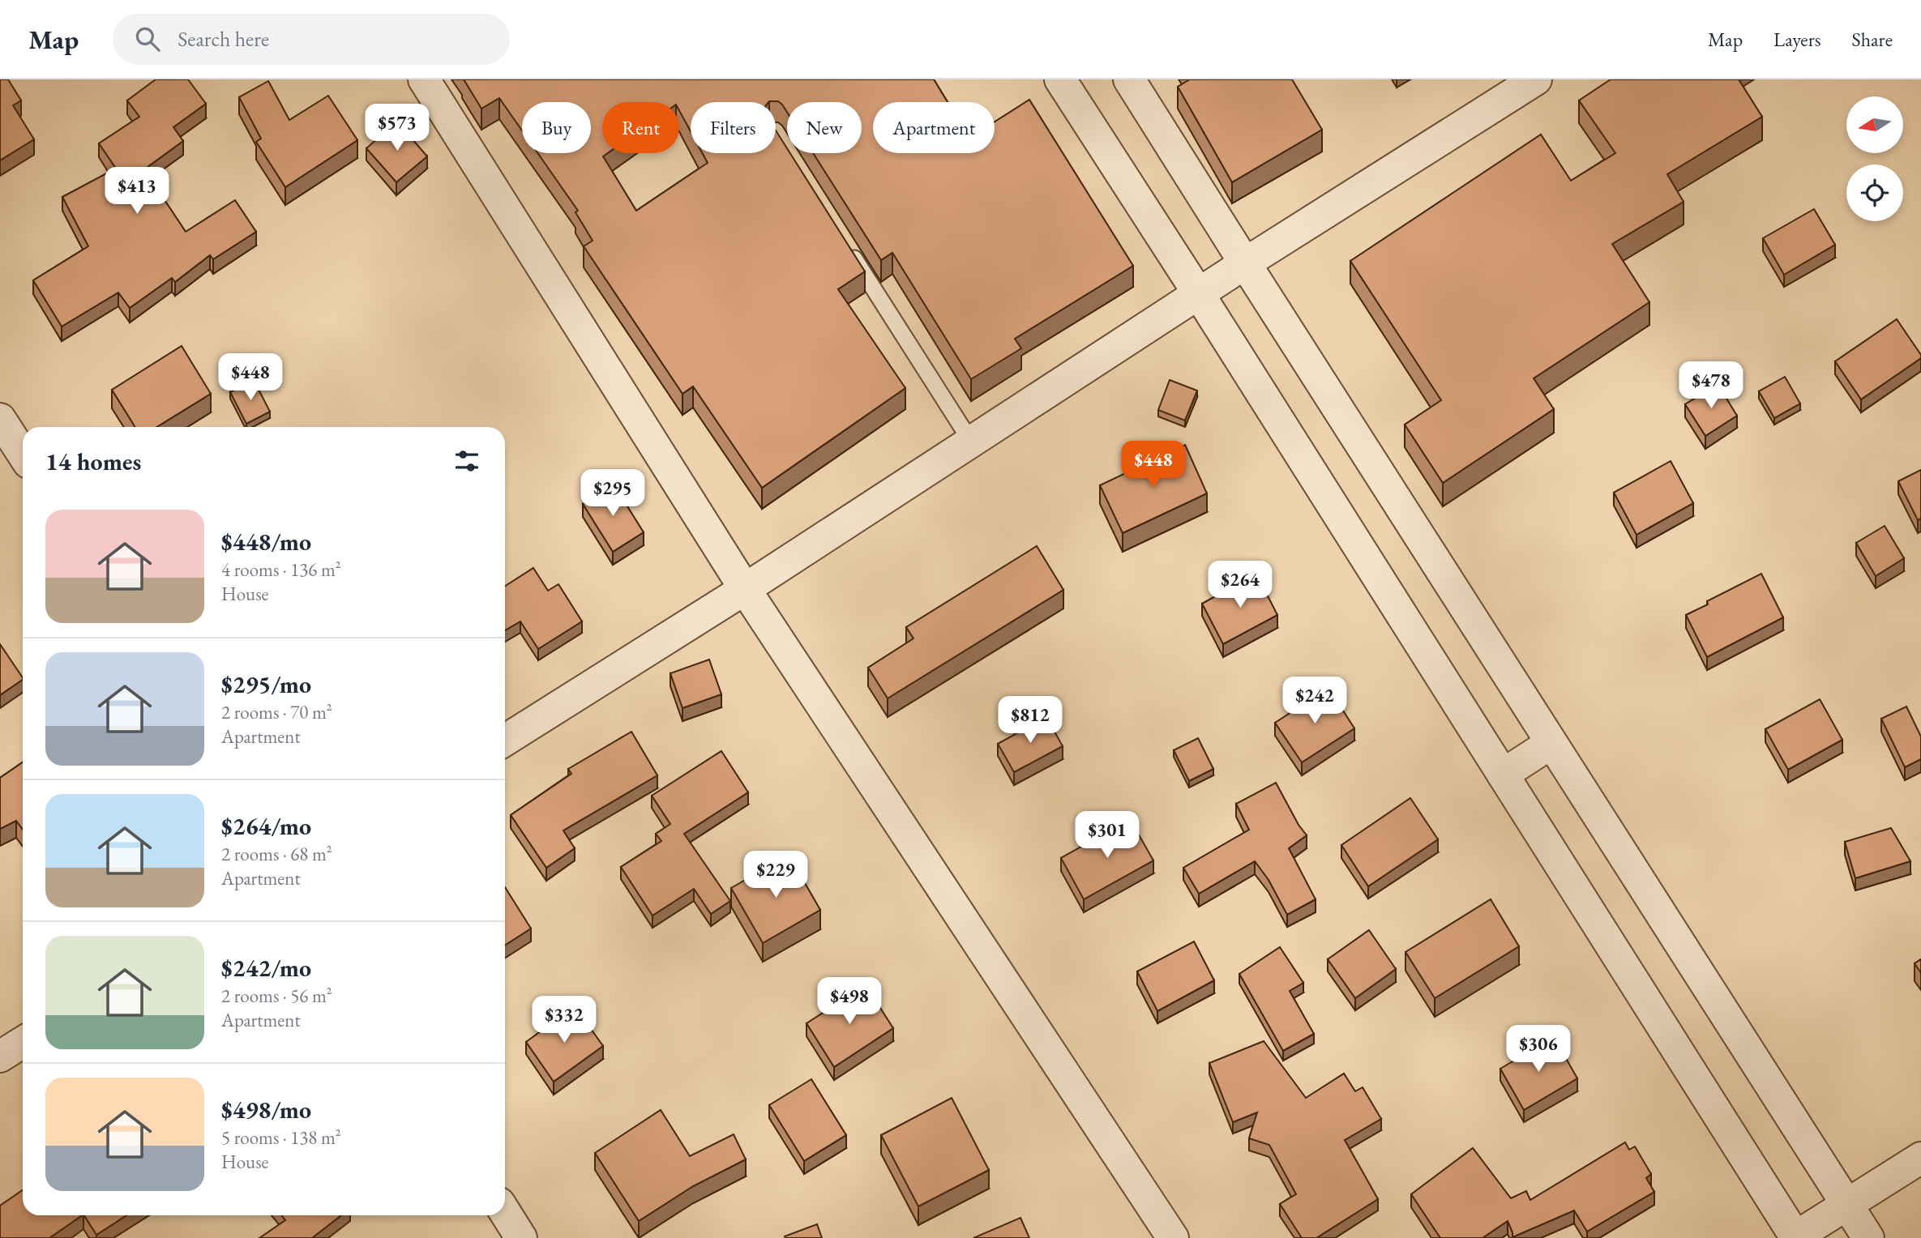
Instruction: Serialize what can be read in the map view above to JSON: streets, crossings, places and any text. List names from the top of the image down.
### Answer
{
  "north": "left",
  "page": {
    "header": "Map",
    "search": "Search here",
    "nav": ["Map", "Layers", "Share"],
    "chip": [
      "Buy",
      "Rent",
      "Filters",
      "New",
      "Apartment"
    ],
    "price": [
      "$573",
      "$413",
      "$448",
      "$478",
      "$448",
      "$295",
      "$264",
      "$242",
      "$812",
      "$301",
      "$229",
      "$498",
      "$332",
      "$306"
    ],
    "heading": "14 homes",
    "list": [
      {
        "name": "$448/mo",
        "note": "4 rooms · 136 m² · House"
      },
      {
        "name": "$295/mo",
        "note": "2 rooms · 70 m² · Apartment"
      },
      {
        "name": "$264/mo",
        "note": "2 rooms · 68 m² · Apartment"
      },
      {
        "name": "$242/mo",
        "note": "2 rooms · 56 m² · Apartment"
      },
      {
        "name": "$498/mo",
        "note": "5 rooms · 138 m² · House"
      }
    ]
  }
}
